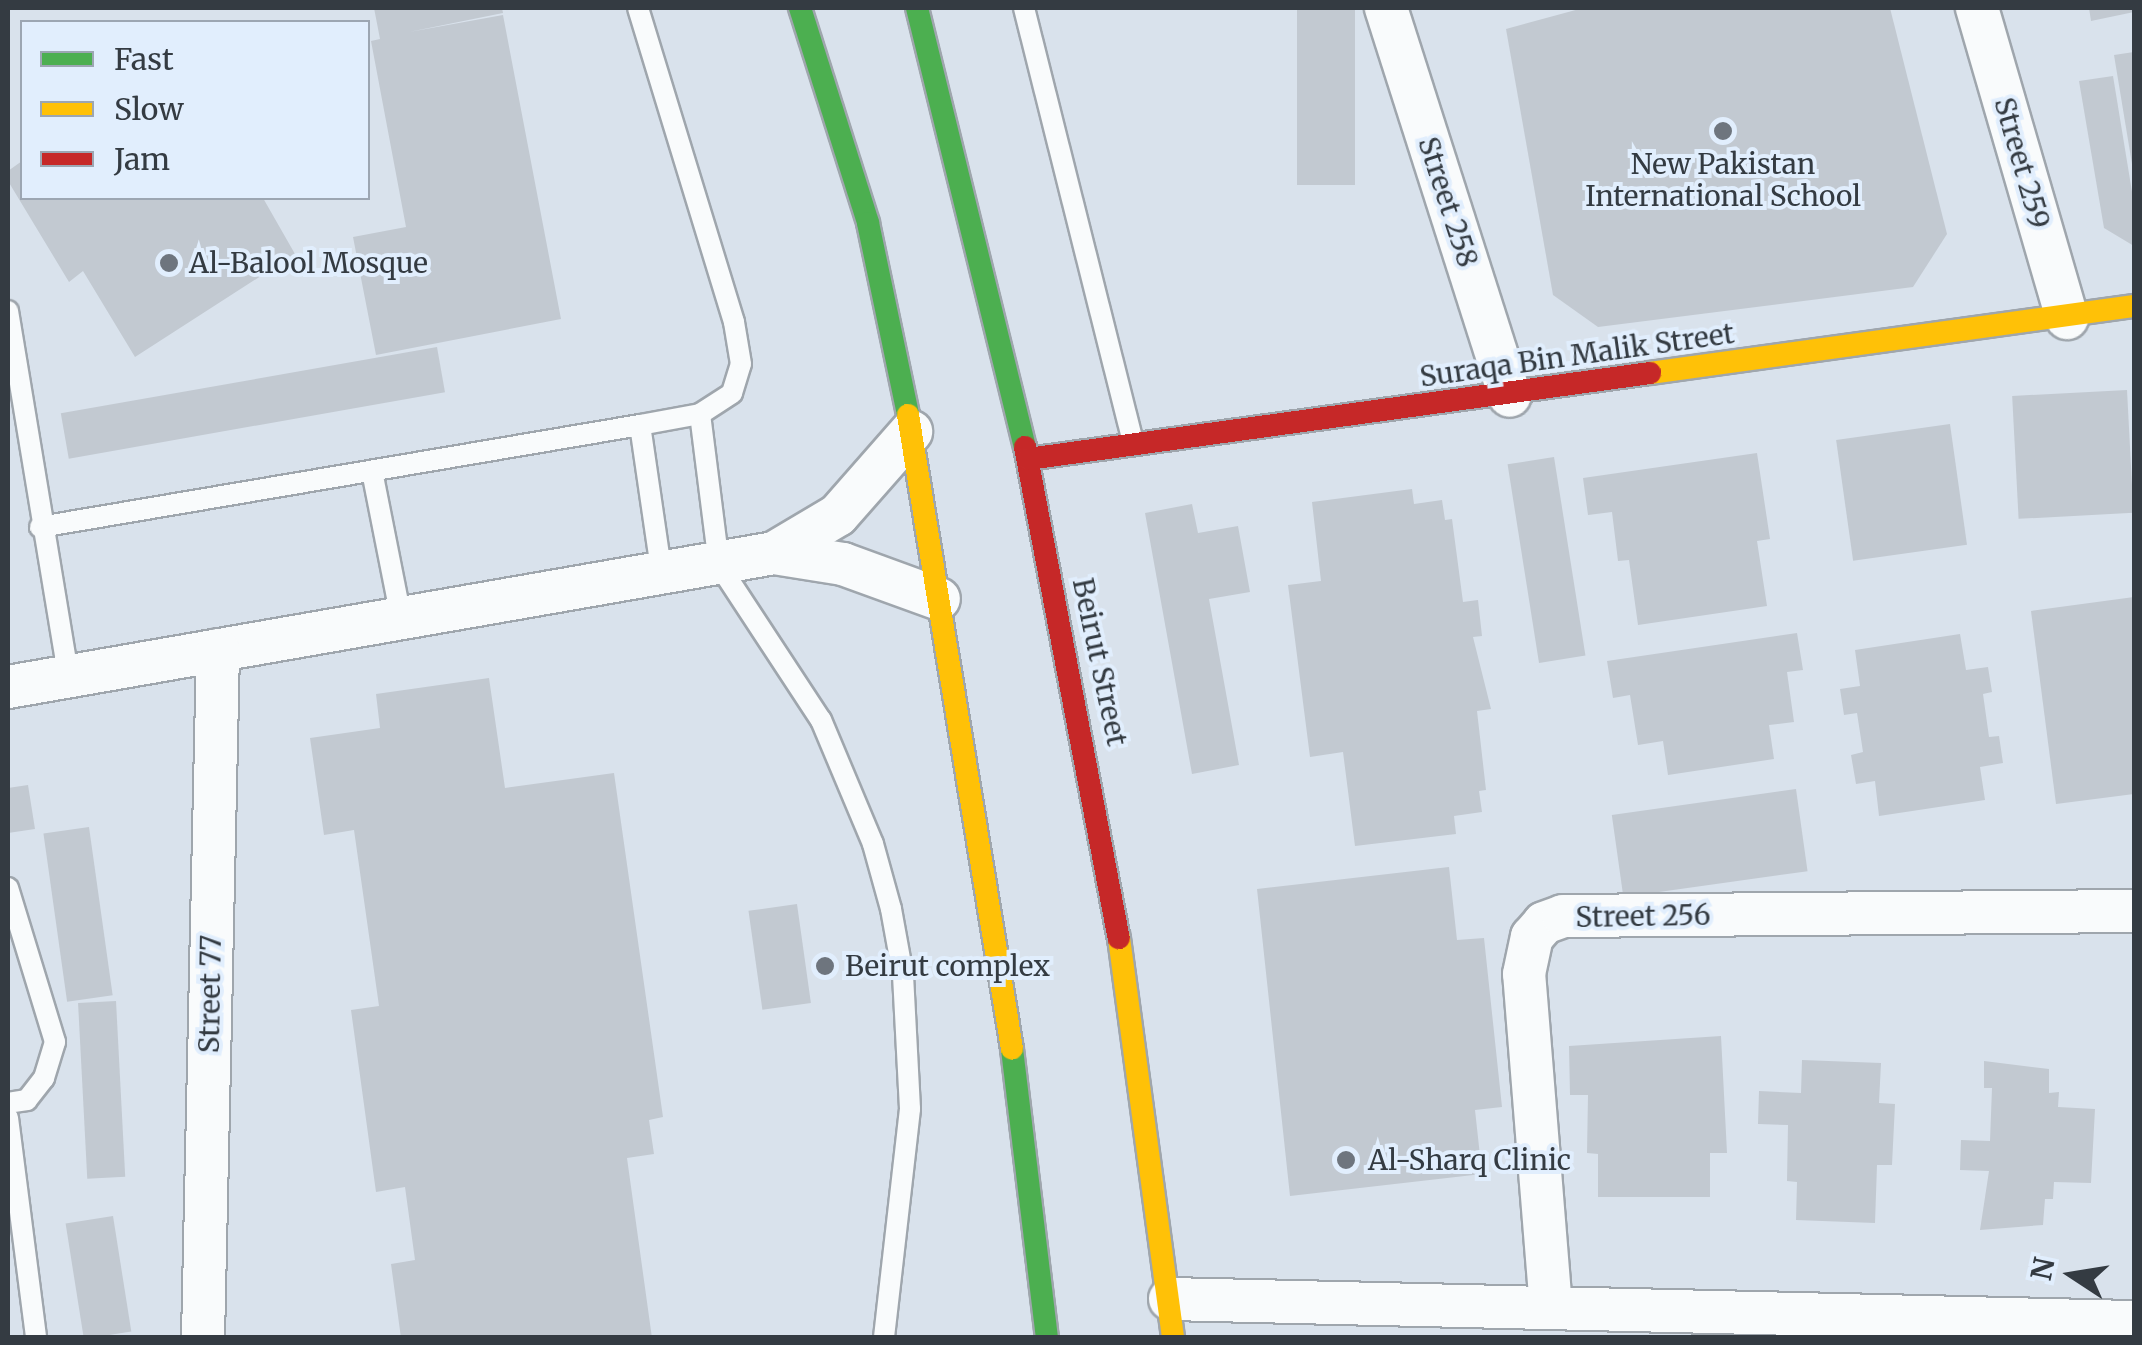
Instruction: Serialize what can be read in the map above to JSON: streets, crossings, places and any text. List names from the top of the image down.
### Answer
{
  "streets": {
    "main road": ["Suraqa Bin Malik Street", "Beirut Street"],
    "street": [
      "Street 259",
      "Street 258",
      "Street 256",
      "Street 77"
    ]
  },
  "crossings": [
    ["Street 259", "Suraqa Bin Malik Street"],
    ["Street 258", "Suraqa Bin Malik Street"],
    ["Suraqa Bin Malik Street", "Beirut Street"]
  ],
  "places": [
    "New Pakistan International School",
    "Al-Balool Mosque",
    "Beirut complex",
    "Al-Sharq Clinic"
  ],
  "legend": ["Fast", "Slow", "Jam"],
  "north": "left"
}
